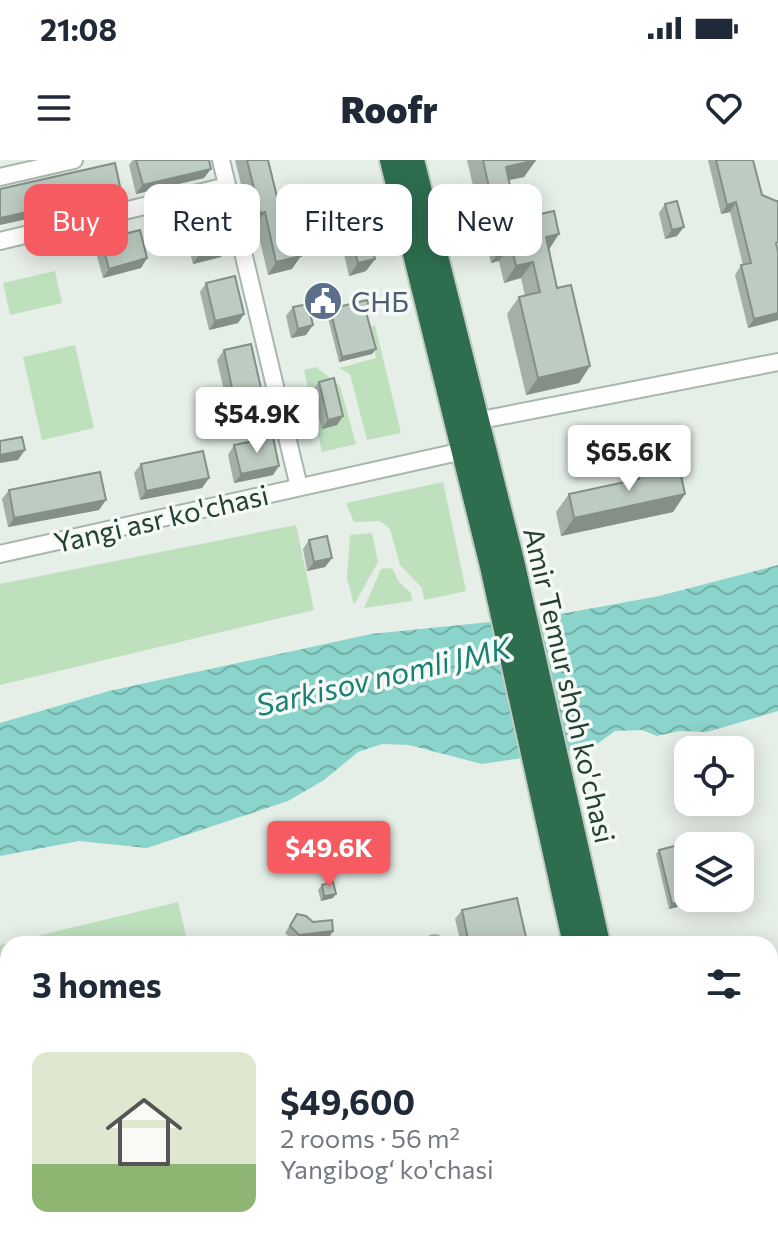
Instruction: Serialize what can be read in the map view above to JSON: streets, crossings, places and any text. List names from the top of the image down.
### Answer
{
  "streets": {
    "highway": ["Amir Temur shoh ko'chasi"],
    "street": ["Yangi asr ko'chasi"]
  },
  "crossings": [
    ["Yangi asr ko'chasi", "Amir Temur shoh ko'chasi"]
  ],
  "water": ["Sarkisov nomli JMK"],
  "places": {
    "public building": ["СНБ"]
  },
  "page": {
    "status": "21:08",
    "header": "Roofr",
    "chip": [
      "Buy",
      "Rent",
      "Filters",
      "New"
    ],
    "price": ["$54.9K", "$65.6K", "$49.6K"],
    "heading": "3 homes",
    "list": [
      {
        "name": "$49,600",
        "note": "2 rooms · 56 m² · Yangibog‘ ko'chasi"
      }
    ]
  }
}
